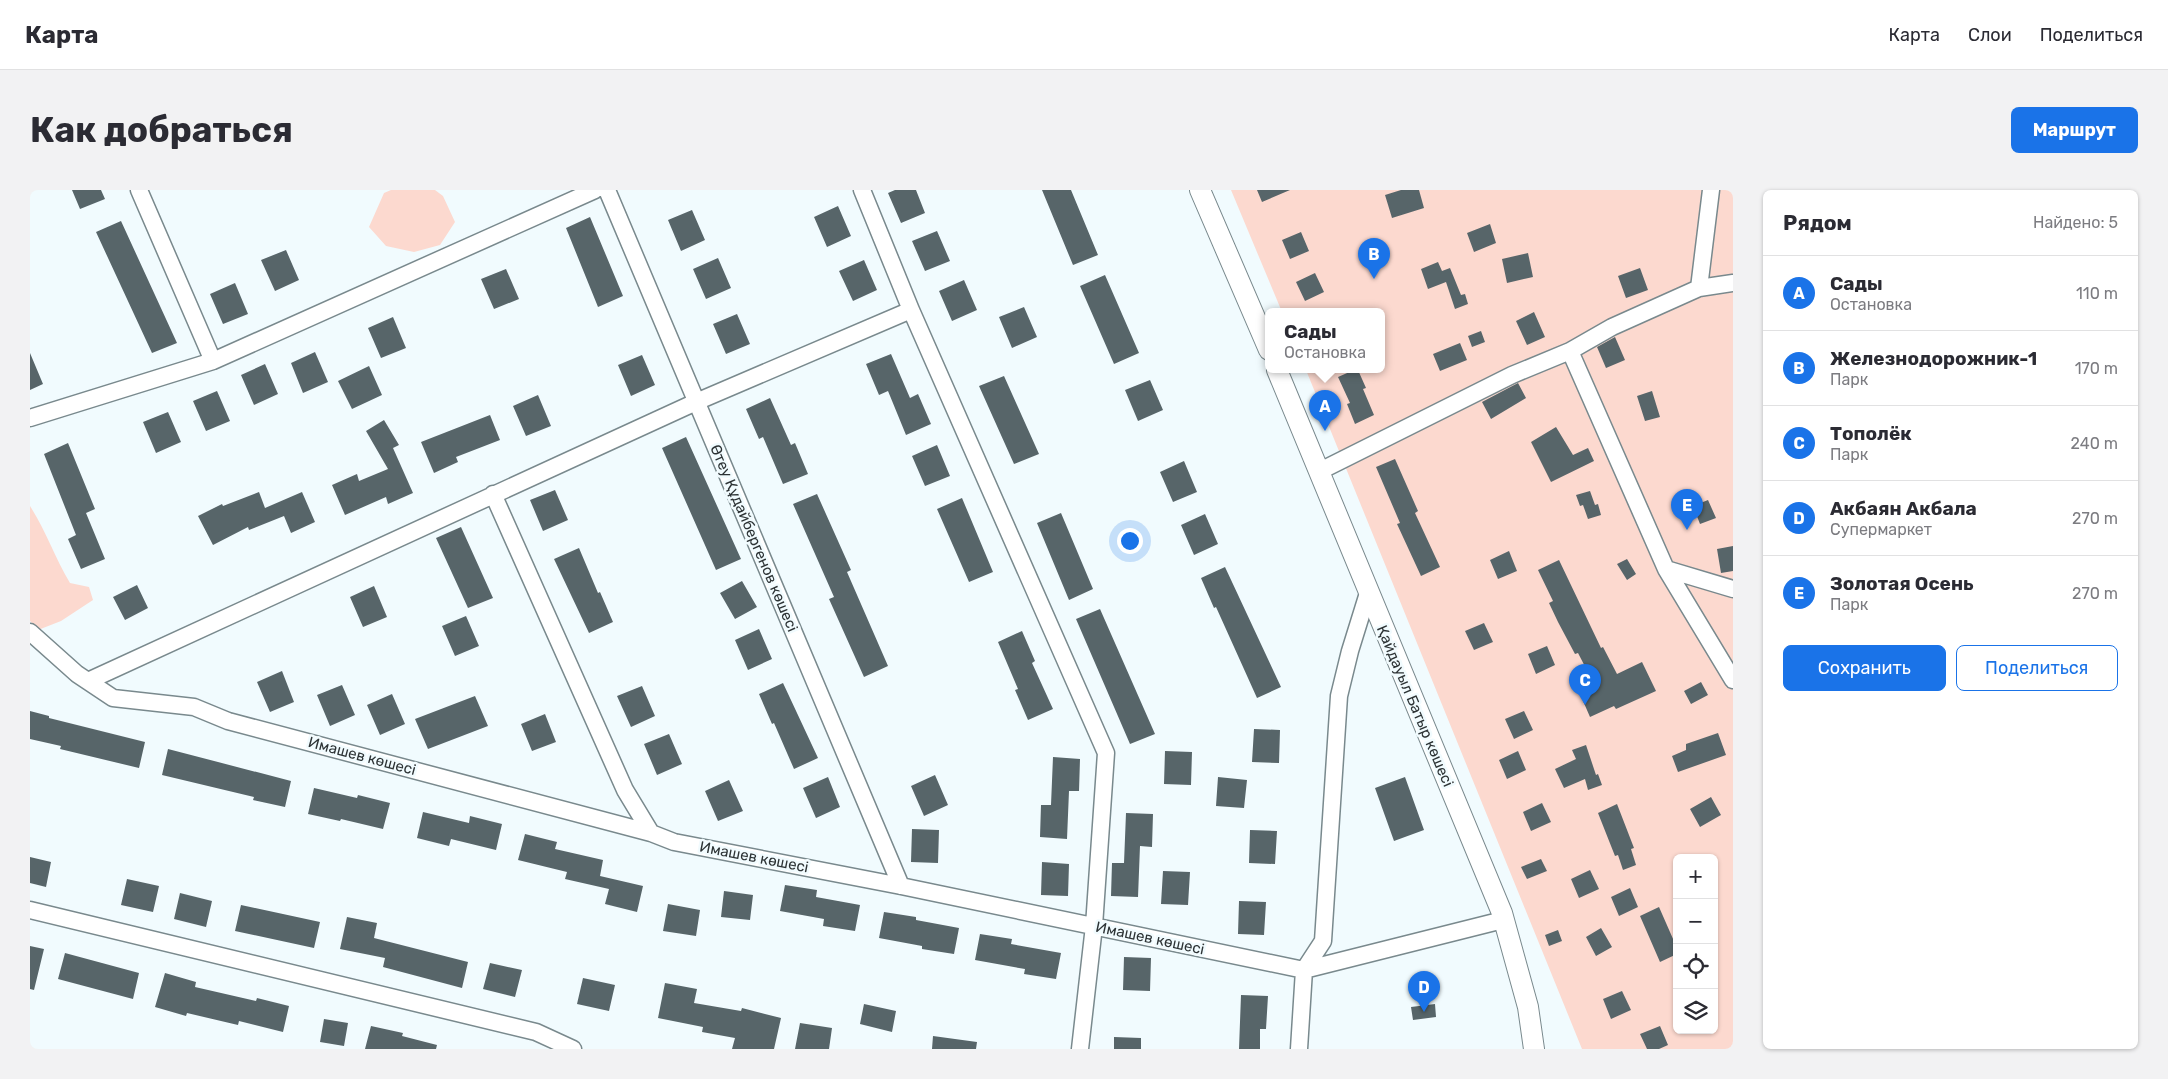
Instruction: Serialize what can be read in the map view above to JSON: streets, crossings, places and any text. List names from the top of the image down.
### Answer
{
  "streets": {
    "street": ["Өтеу Құдайбергенов көшесі", "Қайдауыл Батыр көшесі", "Имашев көшесі"]
  },
  "crossings": [
    ["Өтеу Құдайбергенов көшесі", "Имашев көшесі"],
    ["Қайдауыл Батыр көшесі", "Имашев көшесі"]
  ],
  "page": {
    "header": "Карта",
    "nav": ["Карта", "Слои", "Поделиться"],
    "buttons": [
      "Маршрут",
      ["Сохранить", "Поделиться"]
    ],
    "title": "Как добраться",
    "heading": ["Рядом", "Найдено: 5"],
    "pins": [
      "B",
      "A",
      "E",
      "C",
      "D"
    ],
    "list": [
      {
        "mark": "A",
        "name": "Сады",
        "note": "Остановка",
        "value": "110 m"
      },
      {
        "mark": "B",
        "name": "Железнодорожник-1",
        "note": "Парк",
        "value": "170 m"
      },
      {
        "mark": "C",
        "name": "Тополёк",
        "note": "Парк",
        "value": "240 m"
      },
      {
        "mark": "D",
        "name": "Акбаян Акбала",
        "note": "Супермаркет",
        "value": "270 m"
      },
      {
        "mark": "E",
        "name": "Золотая Осень",
        "note": "Парк",
        "value": "270 m"
      }
    ],
    "popup": ["Сады", "Остановка"],
    "map_buttons": ["+", "−"]
  }
}
